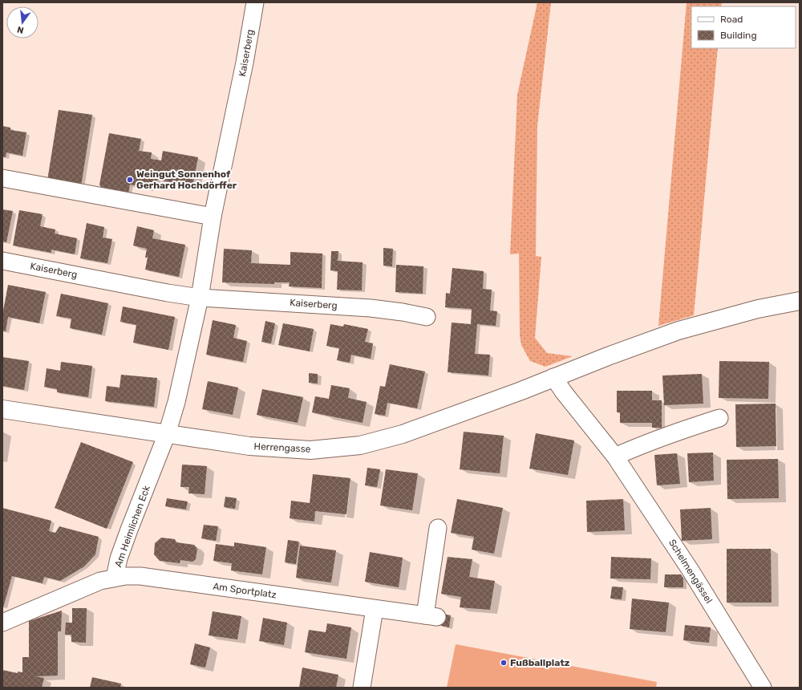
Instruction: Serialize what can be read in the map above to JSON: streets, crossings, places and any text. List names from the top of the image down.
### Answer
{
  "streets": {
    "street": [
      "Kaiserberg",
      "Herrengasse",
      "Am Heimlichen Eck",
      "Schelmengässel",
      "Am Sportplatz"
    ]
  },
  "crossings": [
    ["Kaiserberg", "Herrengasse"],
    ["Kaiserberg", "Am Heimlichen Eck"],
    ["Herrengasse", "Am Heimlichen Eck"],
    ["Herrengasse", "Schelmengässel"],
    ["Am Heimlichen Eck", "Am Sportplatz"]
  ],
  "places": ["Weingut Sonnenhof Gerhard Hochdörffer", "Fußballplatz"],
  "legend": ["Road", "Building"],
  "north": "bottom"
}
